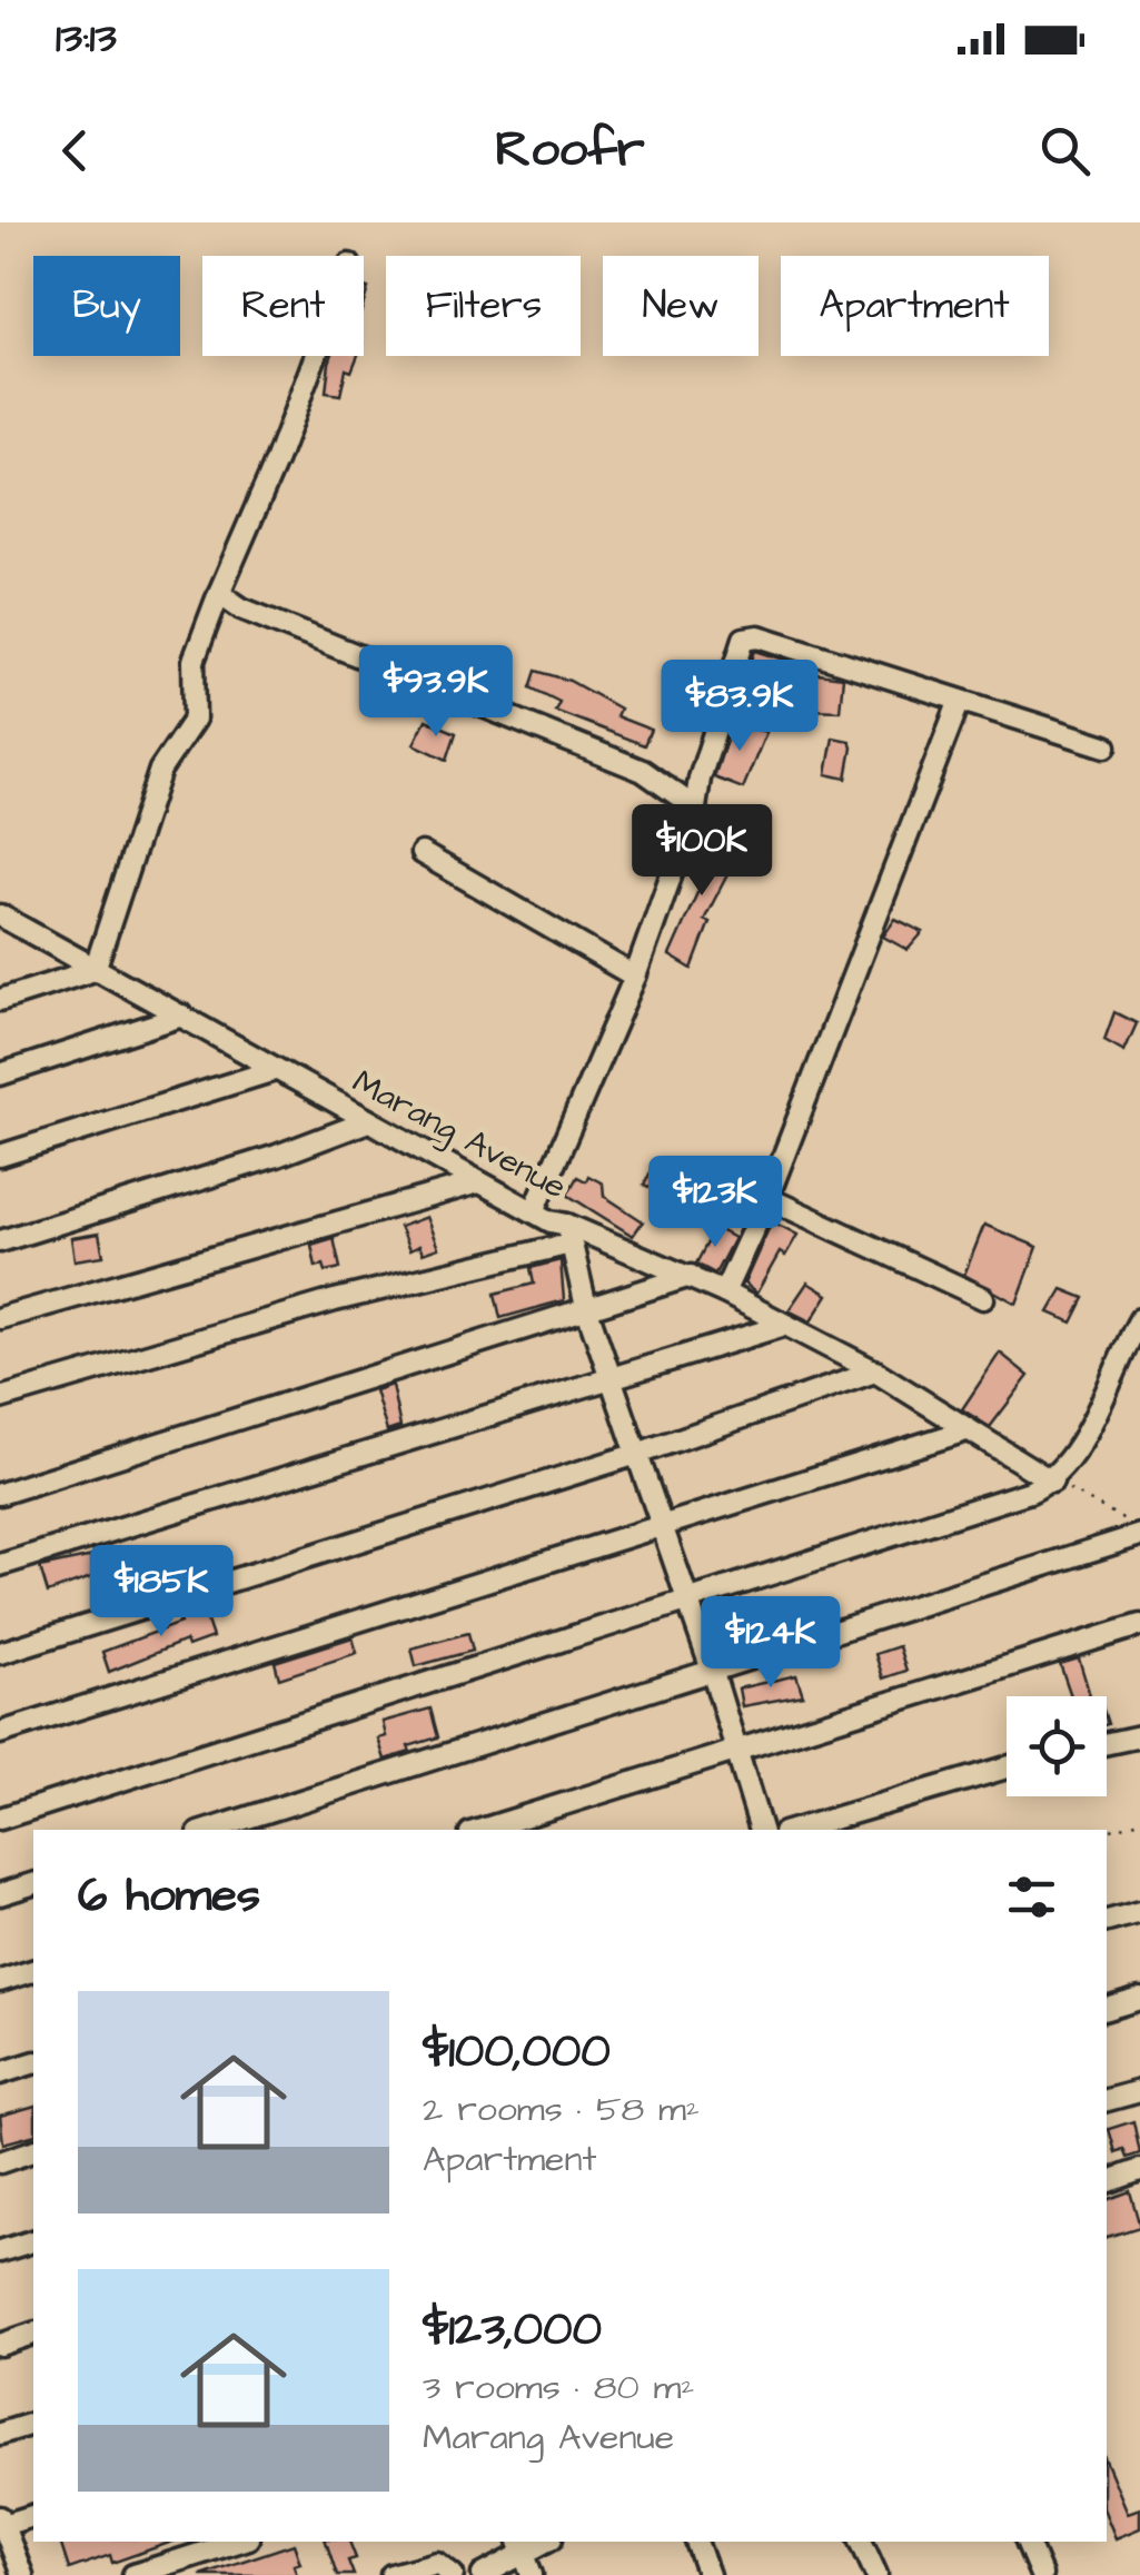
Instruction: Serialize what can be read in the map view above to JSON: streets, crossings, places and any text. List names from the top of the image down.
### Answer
{
  "streets": {
    "street": ["Marang Avenue"]
  },
  "page": {
    "status": "13:13",
    "header": "Roofr",
    "chip": [
      "Buy",
      "Rent",
      "Filters",
      "New",
      "Apartment"
    ],
    "price": [
      "$93.9K",
      "$83.9K",
      "$100K",
      "$123K",
      "$185K",
      "$124K"
    ],
    "heading": "6 homes",
    "list": [
      {
        "name": "$100,000",
        "note": "2 rooms · 58 m² · Apartment"
      },
      {
        "name": "$123,000",
        "note": "3 rooms · 80 m² · Marang Avenue"
      }
    ]
  }
}
